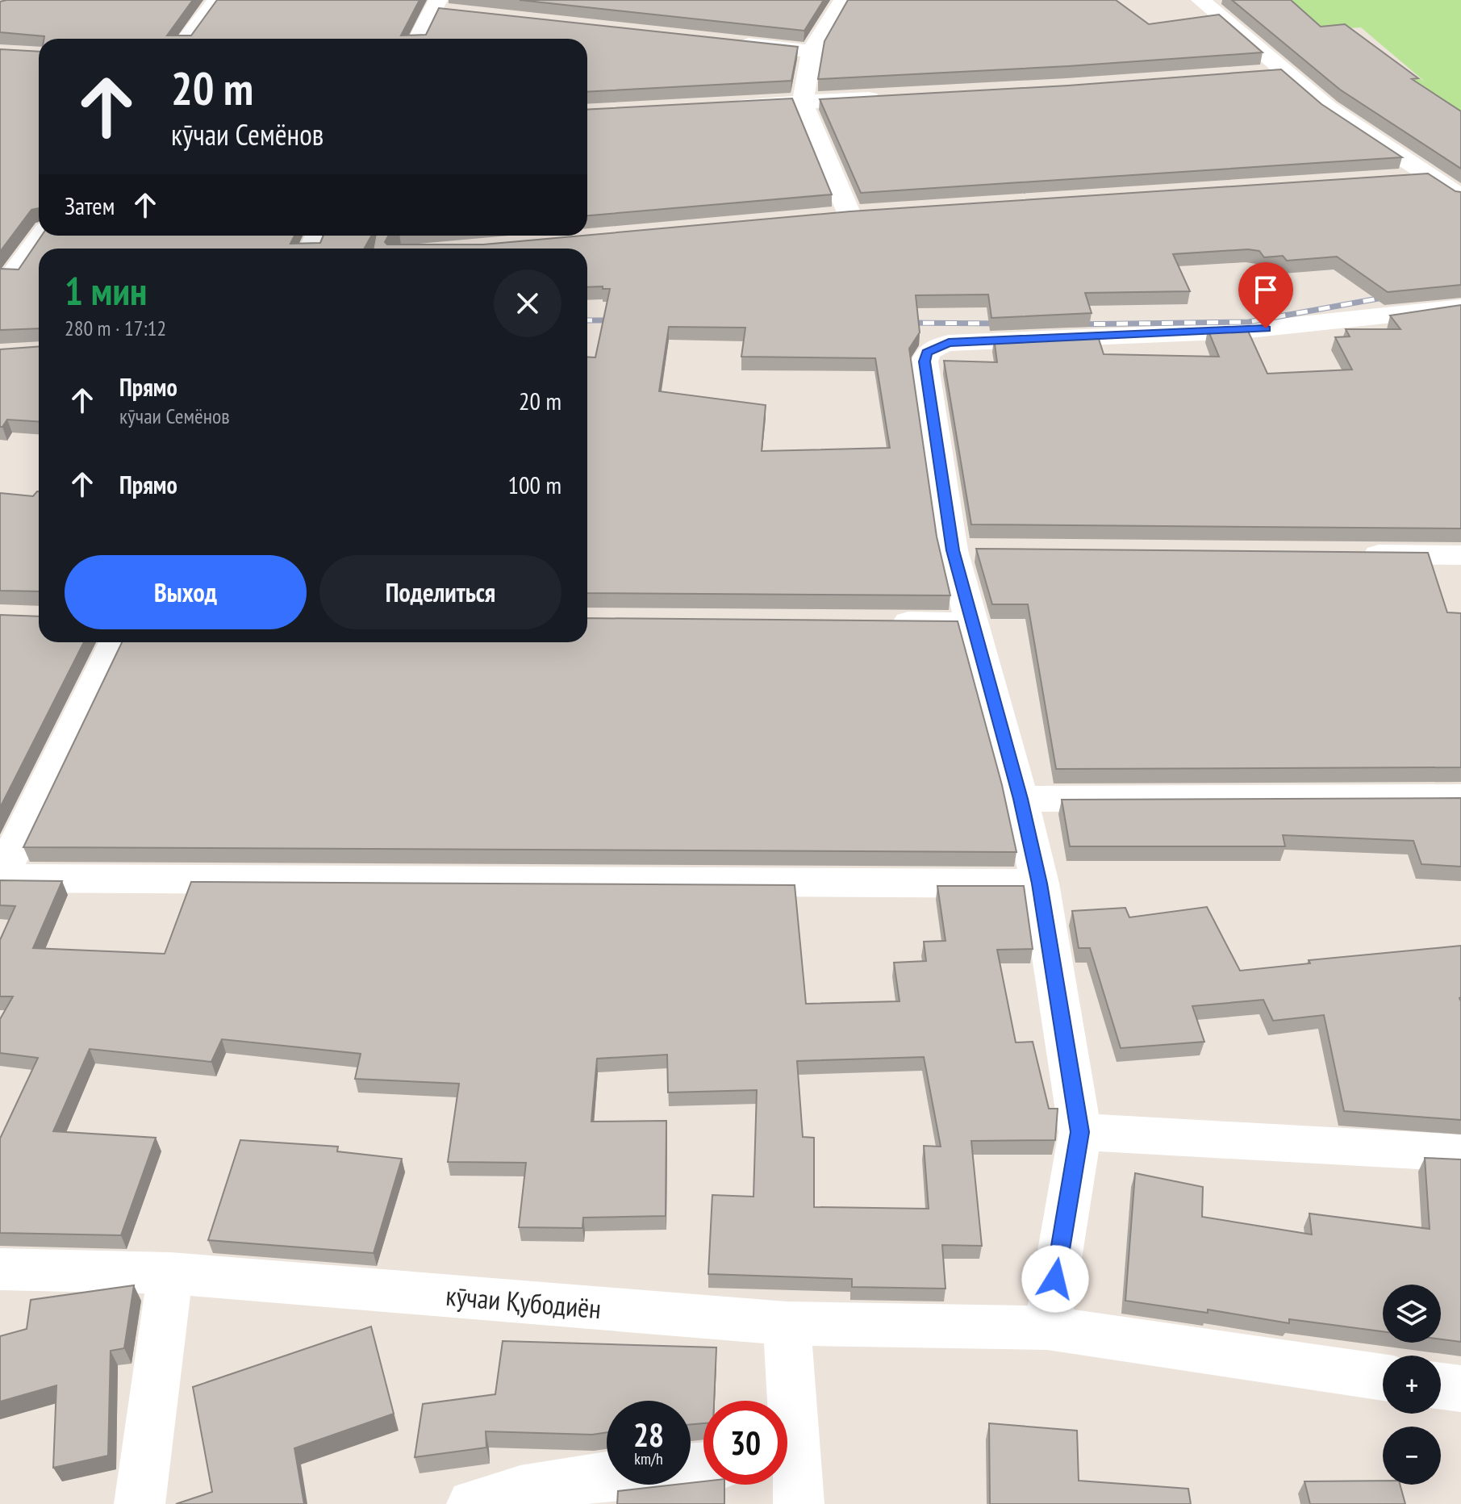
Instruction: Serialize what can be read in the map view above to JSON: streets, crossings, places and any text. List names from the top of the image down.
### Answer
{
  "streets": {
    "street": ["кӯчаи Қубодиён"]
  },
  "page": {
    "turn": ["20 m", "кӯчаи Семёнов"],
    "then": "Затем",
    "heading": ["1 мин", "280 m · 17:12"],
    "list": [
      {
        "name": "Прямо",
        "note": "кӯчаи Семёнов",
        "value": "20 m"
      },
      {
        "name": "Прямо",
        "value": "100 m"
      }
    ],
    "buttons": ["Выход", "Поделиться"],
    "map_buttons": ["+", "−"],
    "speed": "28 km/h",
    "limit": "30"
  }
}
